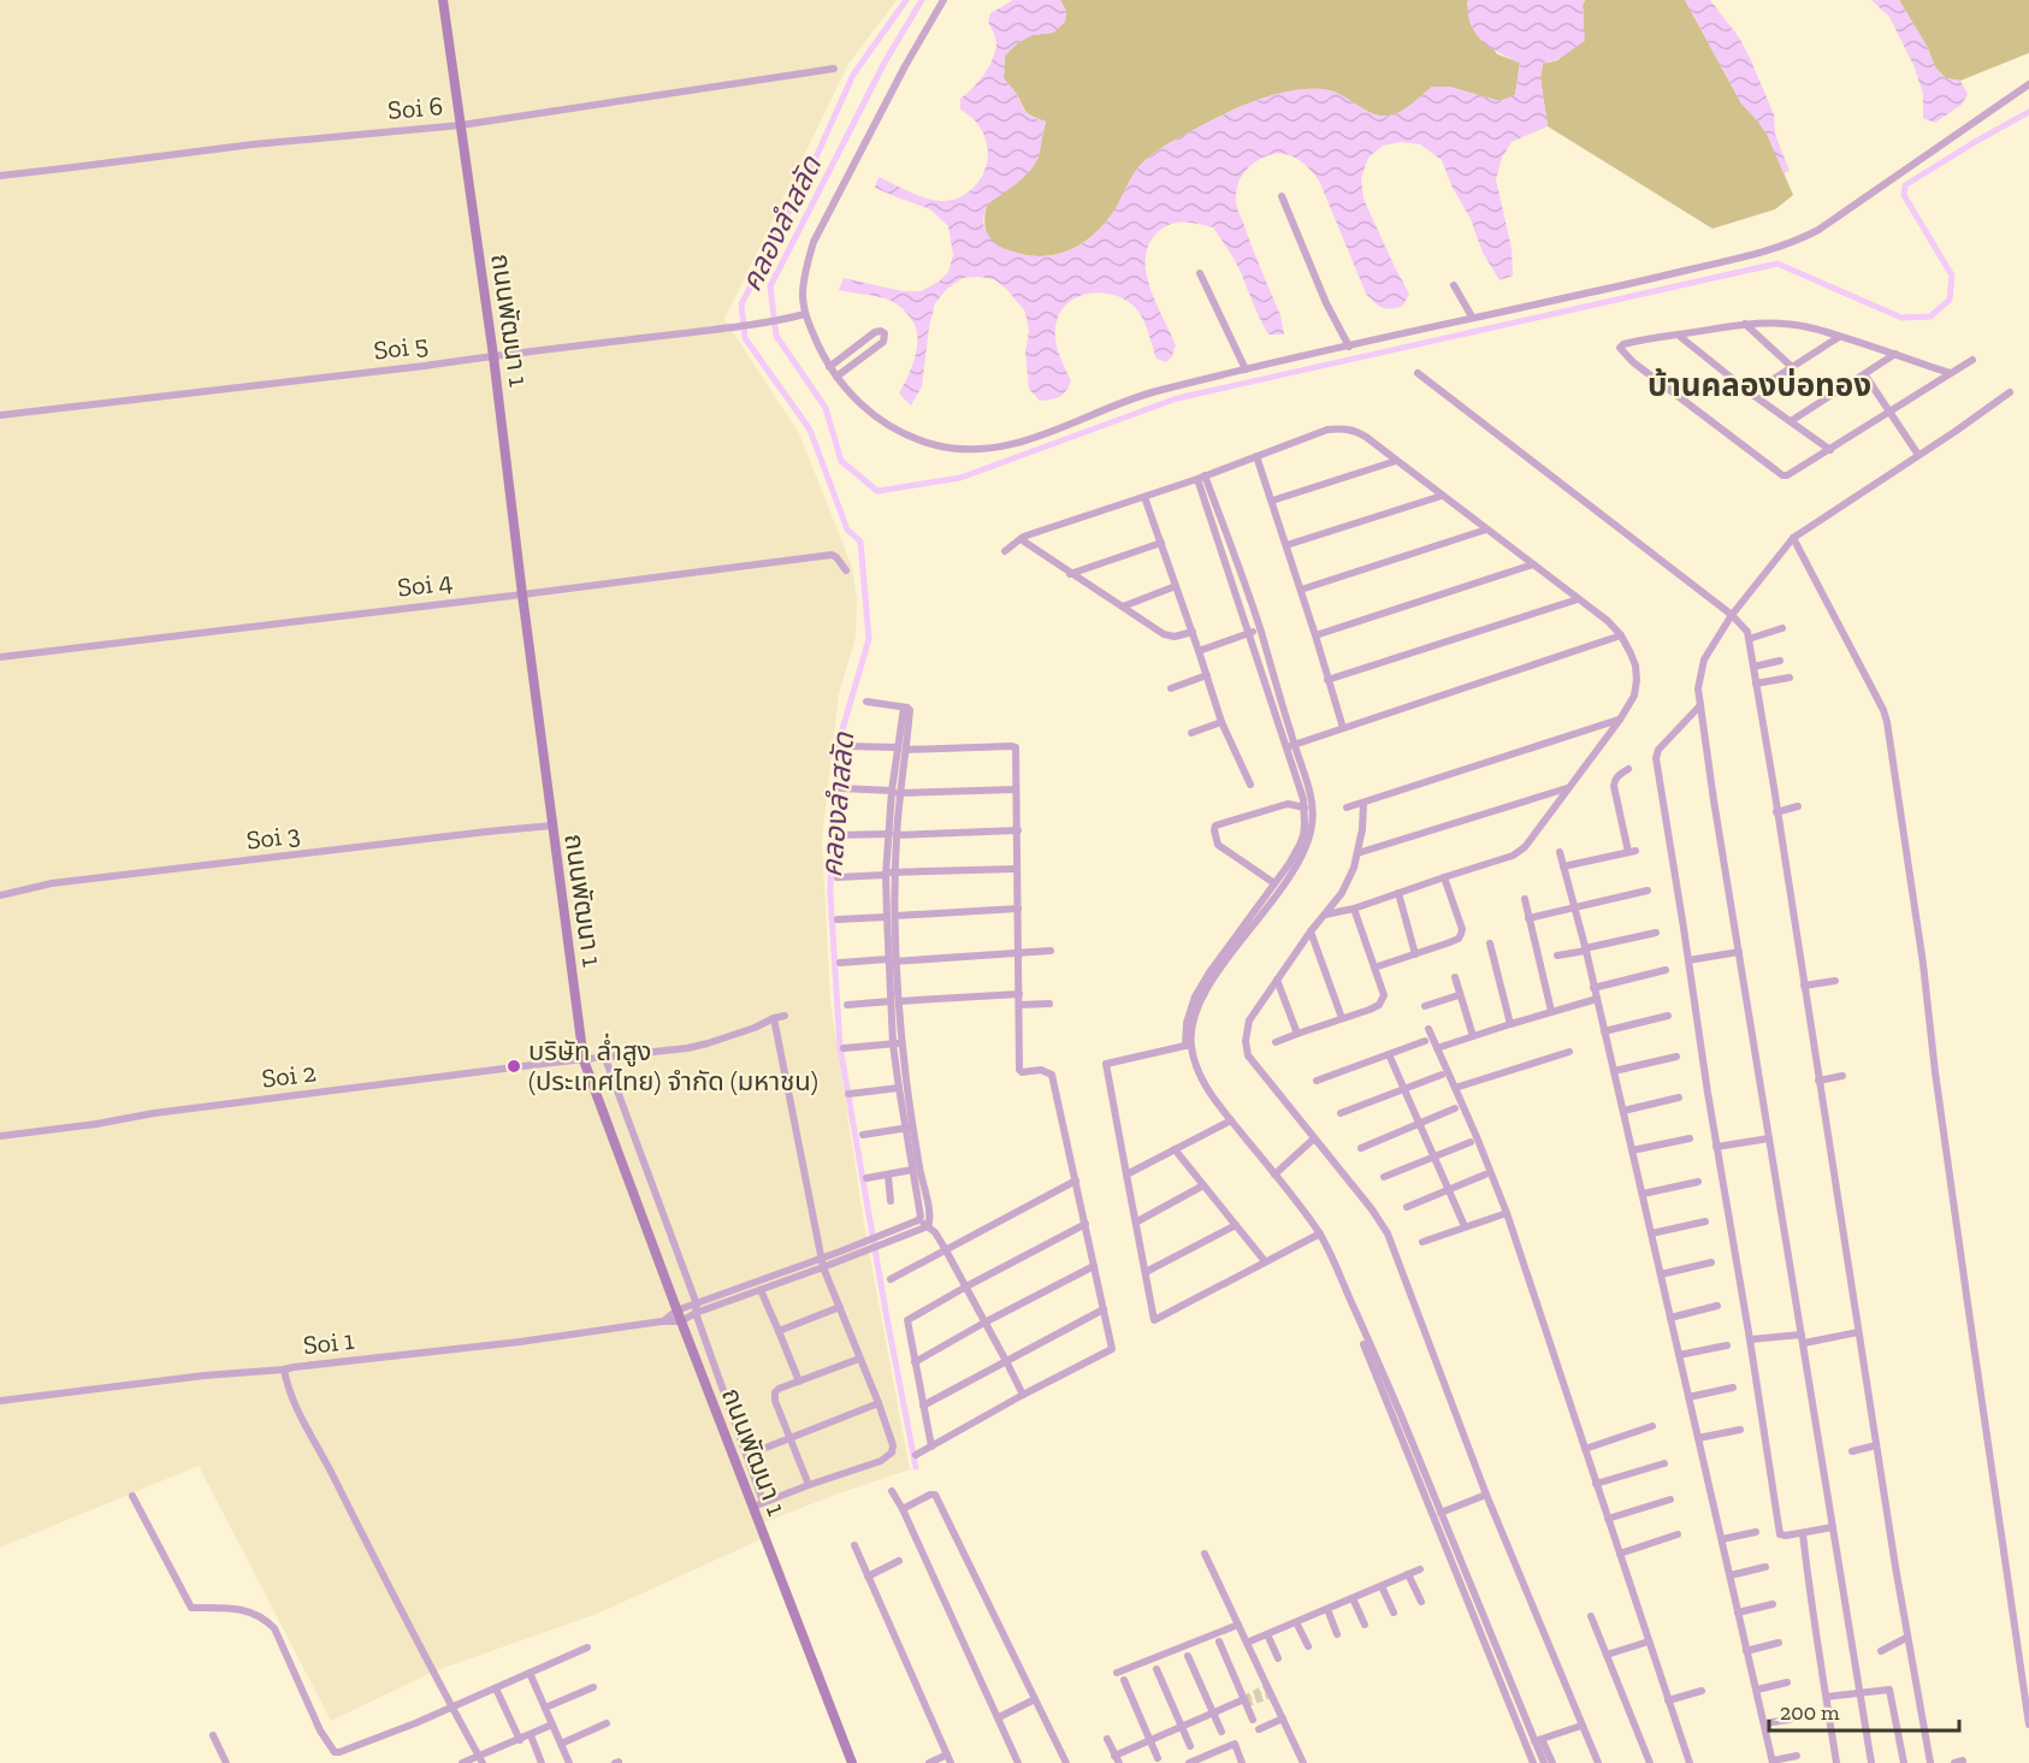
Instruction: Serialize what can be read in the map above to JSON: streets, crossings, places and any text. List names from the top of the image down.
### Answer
{
  "streets": {
    "main road": ["ถนนพัฒนา 1"],
    "street": [
      "Soi 6",
      "Soi 5",
      "Soi 4",
      "Soi 3",
      "Soi 2",
      "Soi 1"
    ]
  },
  "crossings": [
    ["Soi 6", "ถนนพัฒนา 1"],
    ["ถนนพัฒนา 1", "Soi 5"],
    ["ถนนพัฒนา 1", "Soi 4"],
    ["ถนนพัฒนา 1", "Soi 3"],
    ["ถนนพัฒนา 1", "Soi 2"],
    ["ถนนพัฒนา 1", "Soi 1"]
  ],
  "districts": ["บ้านคลองบ่อทอง"],
  "water": ["คลองลำสลัด"],
  "places": ["บริษัท ล่ำสูง (ประเทศไทย) จำกัด (มหาชน)"],
  "scale_bar": "200 m"
}
